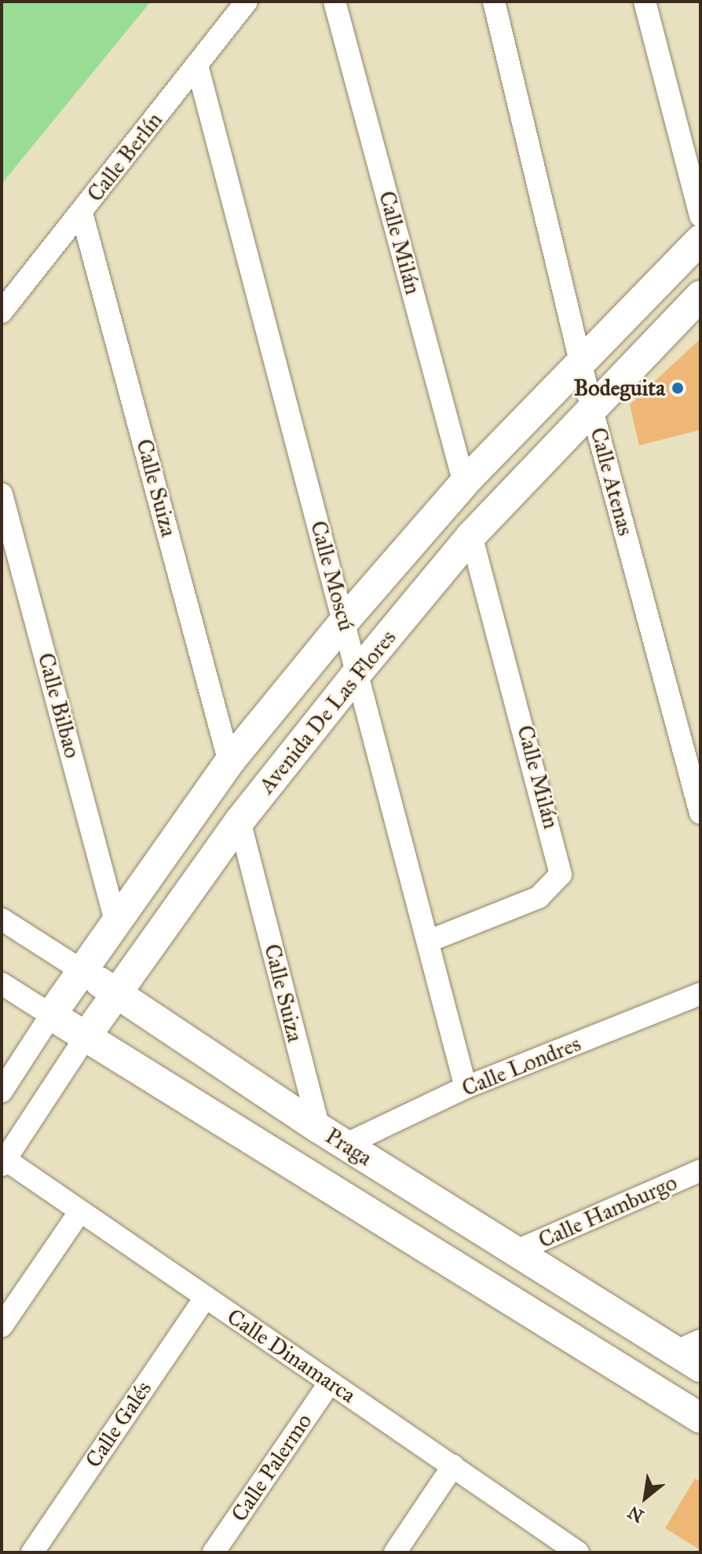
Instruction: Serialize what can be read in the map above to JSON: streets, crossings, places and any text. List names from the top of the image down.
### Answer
{
  "streets": {
    "street": [
      "Calle Berlín",
      "Calle Milán",
      "Calle Atenas",
      "Calle Suiza",
      "Calle Moscú",
      "Calle Bilbao",
      "Avenida De Las Flores",
      "Calle Londres",
      "Praga",
      "Calle Hamburgo",
      "Calle Dinamarca",
      "Calle Galés",
      "Calle Palermo"
    ]
  },
  "crossings": [
    ["Calle Berlín", "Calle Suiza"],
    ["Calle Berlín", "Calle Moscú"],
    ["Calle Milán", "Calle Moscú"],
    ["Calle Milán", "Avenida De Las Flores"],
    ["Calle Atenas", "Avenida De Las Flores"],
    ["Calle Suiza", "Avenida De Las Flores"],
    ["Calle Suiza", "Praga"],
    ["Calle Moscú", "Avenida De Las Flores"],
    ["Calle Moscú", "Calle Londres"],
    ["Calle Bilbao", "Avenida De Las Flores"],
    ["Avenida De Las Flores", "Praga"],
    ["Avenida De Las Flores", "Calle Dinamarca"],
    ["Calle Londres", "Praga"],
    ["Praga", "Calle Hamburgo"],
    ["Calle Dinamarca", "Calle Galés"],
    ["Calle Dinamarca", "Calle Palermo"]
  ],
  "places": ["Bodeguita"],
  "north": "bottom left"
}
